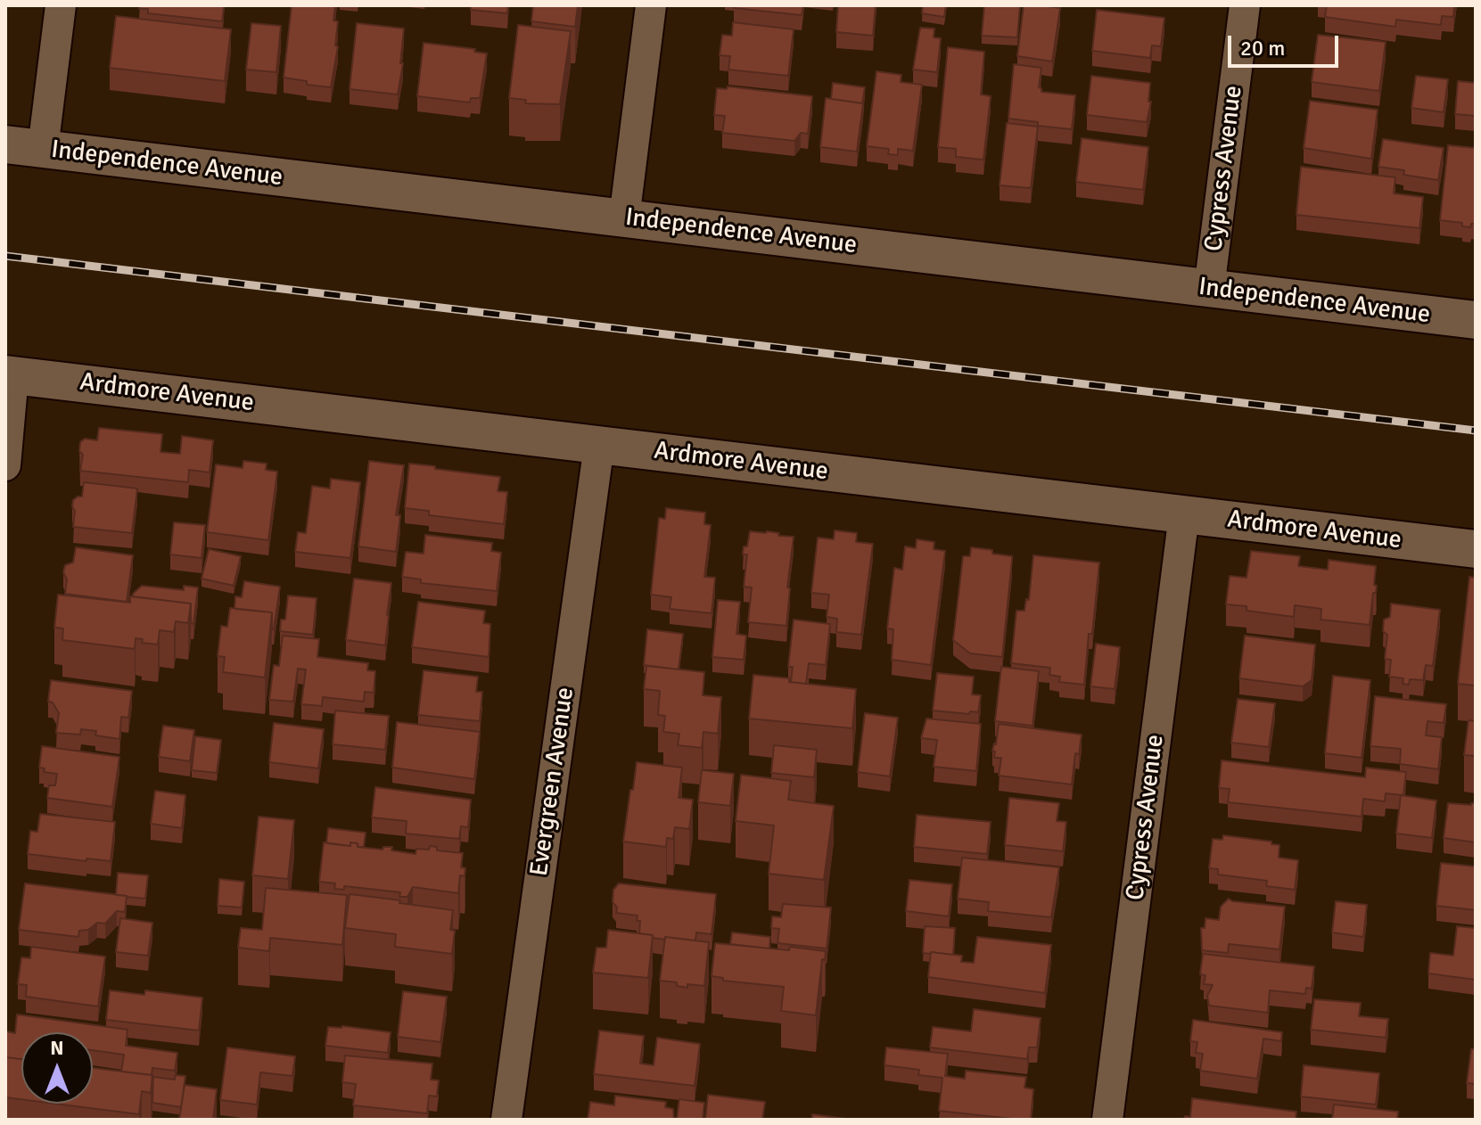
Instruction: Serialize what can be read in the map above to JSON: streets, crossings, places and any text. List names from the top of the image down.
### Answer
{
  "streets": {
    "street": [
      "Independence Avenue",
      "Cypress Avenue",
      "Ardmore Avenue",
      "Evergreen Avenue"
    ]
  },
  "crossings": [
    ["Independence Avenue", "Cypress Avenue"],
    ["Cypress Avenue", "Ardmore Avenue"],
    ["Ardmore Avenue", "Evergreen Avenue"]
  ],
  "scale_bar": "20 m",
  "north": "top"
}
